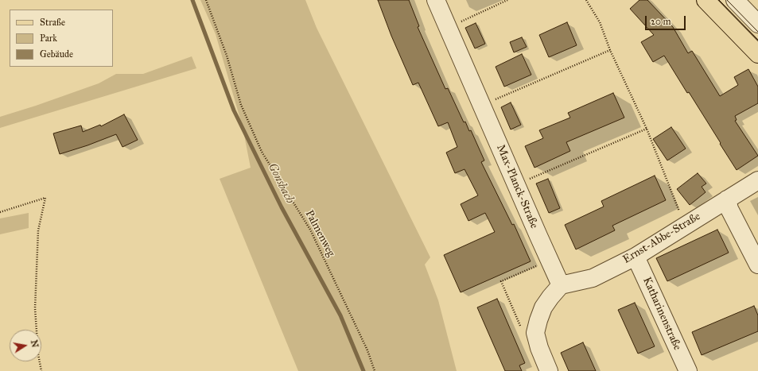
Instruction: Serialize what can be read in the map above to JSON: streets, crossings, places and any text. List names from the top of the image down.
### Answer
{
  "streets": {
    "street": ["Max-Planck-Straße", "Ernst-Abbe-Straße", "Katharinenstraße"],
    "path": ["Palmenweg"]
  },
  "crossings": [
    ["Max-Planck-Straße", "Ernst-Abbe-Straße"],
    ["Ernst-Abbe-Straße", "Katharinenstraße"]
  ],
  "water": ["Gonsbach"],
  "legend": ["Straße", "Park", "Gebäude"],
  "scale_bar": "20 m",
  "north": "right"
}
